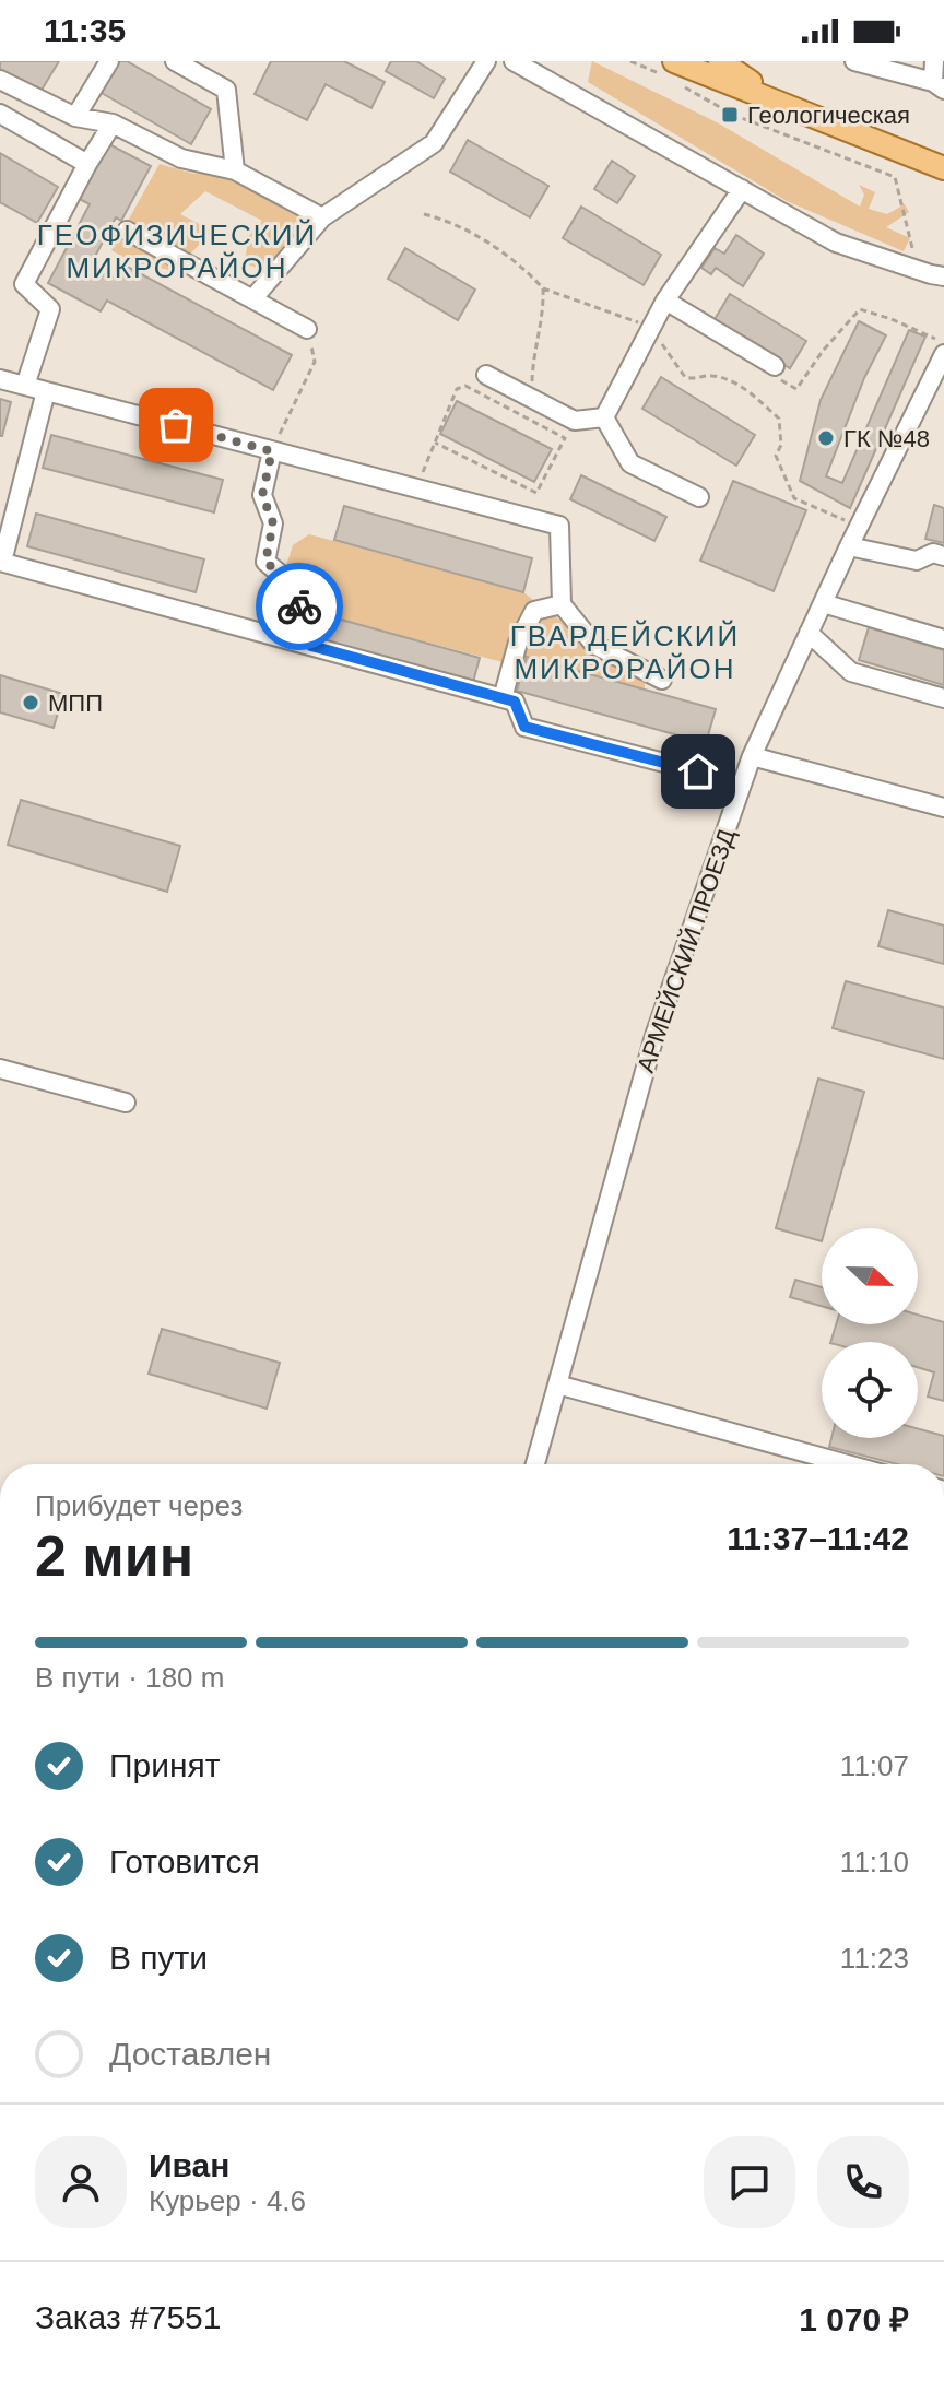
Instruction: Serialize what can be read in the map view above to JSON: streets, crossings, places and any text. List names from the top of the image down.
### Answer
{
  "streets": {
    "street": ["АРМЕЙСКИЙ ПРОЕЗД"]
  },
  "districts": ["ГЕОФИЗИЧЕСКИЙ МИКРОРАЙОН", "ГВАРДЕЙСКИЙ МИКРОРАЙОН"],
  "places": {
    "transit": ["Геологическая"],
    "other": ["ГК №48", "МПП"]
  },
  "north": "right",
  "page": {
    "status": "11:35",
    "heading": ["2 мин", "Прибудет через", "11:37–11:42"],
    "panel": [
      "Иван",
      "Курьер · 4.6",
      "Заказ #7551",
      "1 070 ₽"
    ],
    "bar": "В пути · 180 m",
    "list": [
      ["Принят", "11:07"],
      ["Готовится", "11:10"],
      ["В пути", "11:23"],
      "Доставлен"
    ]
  }
}
